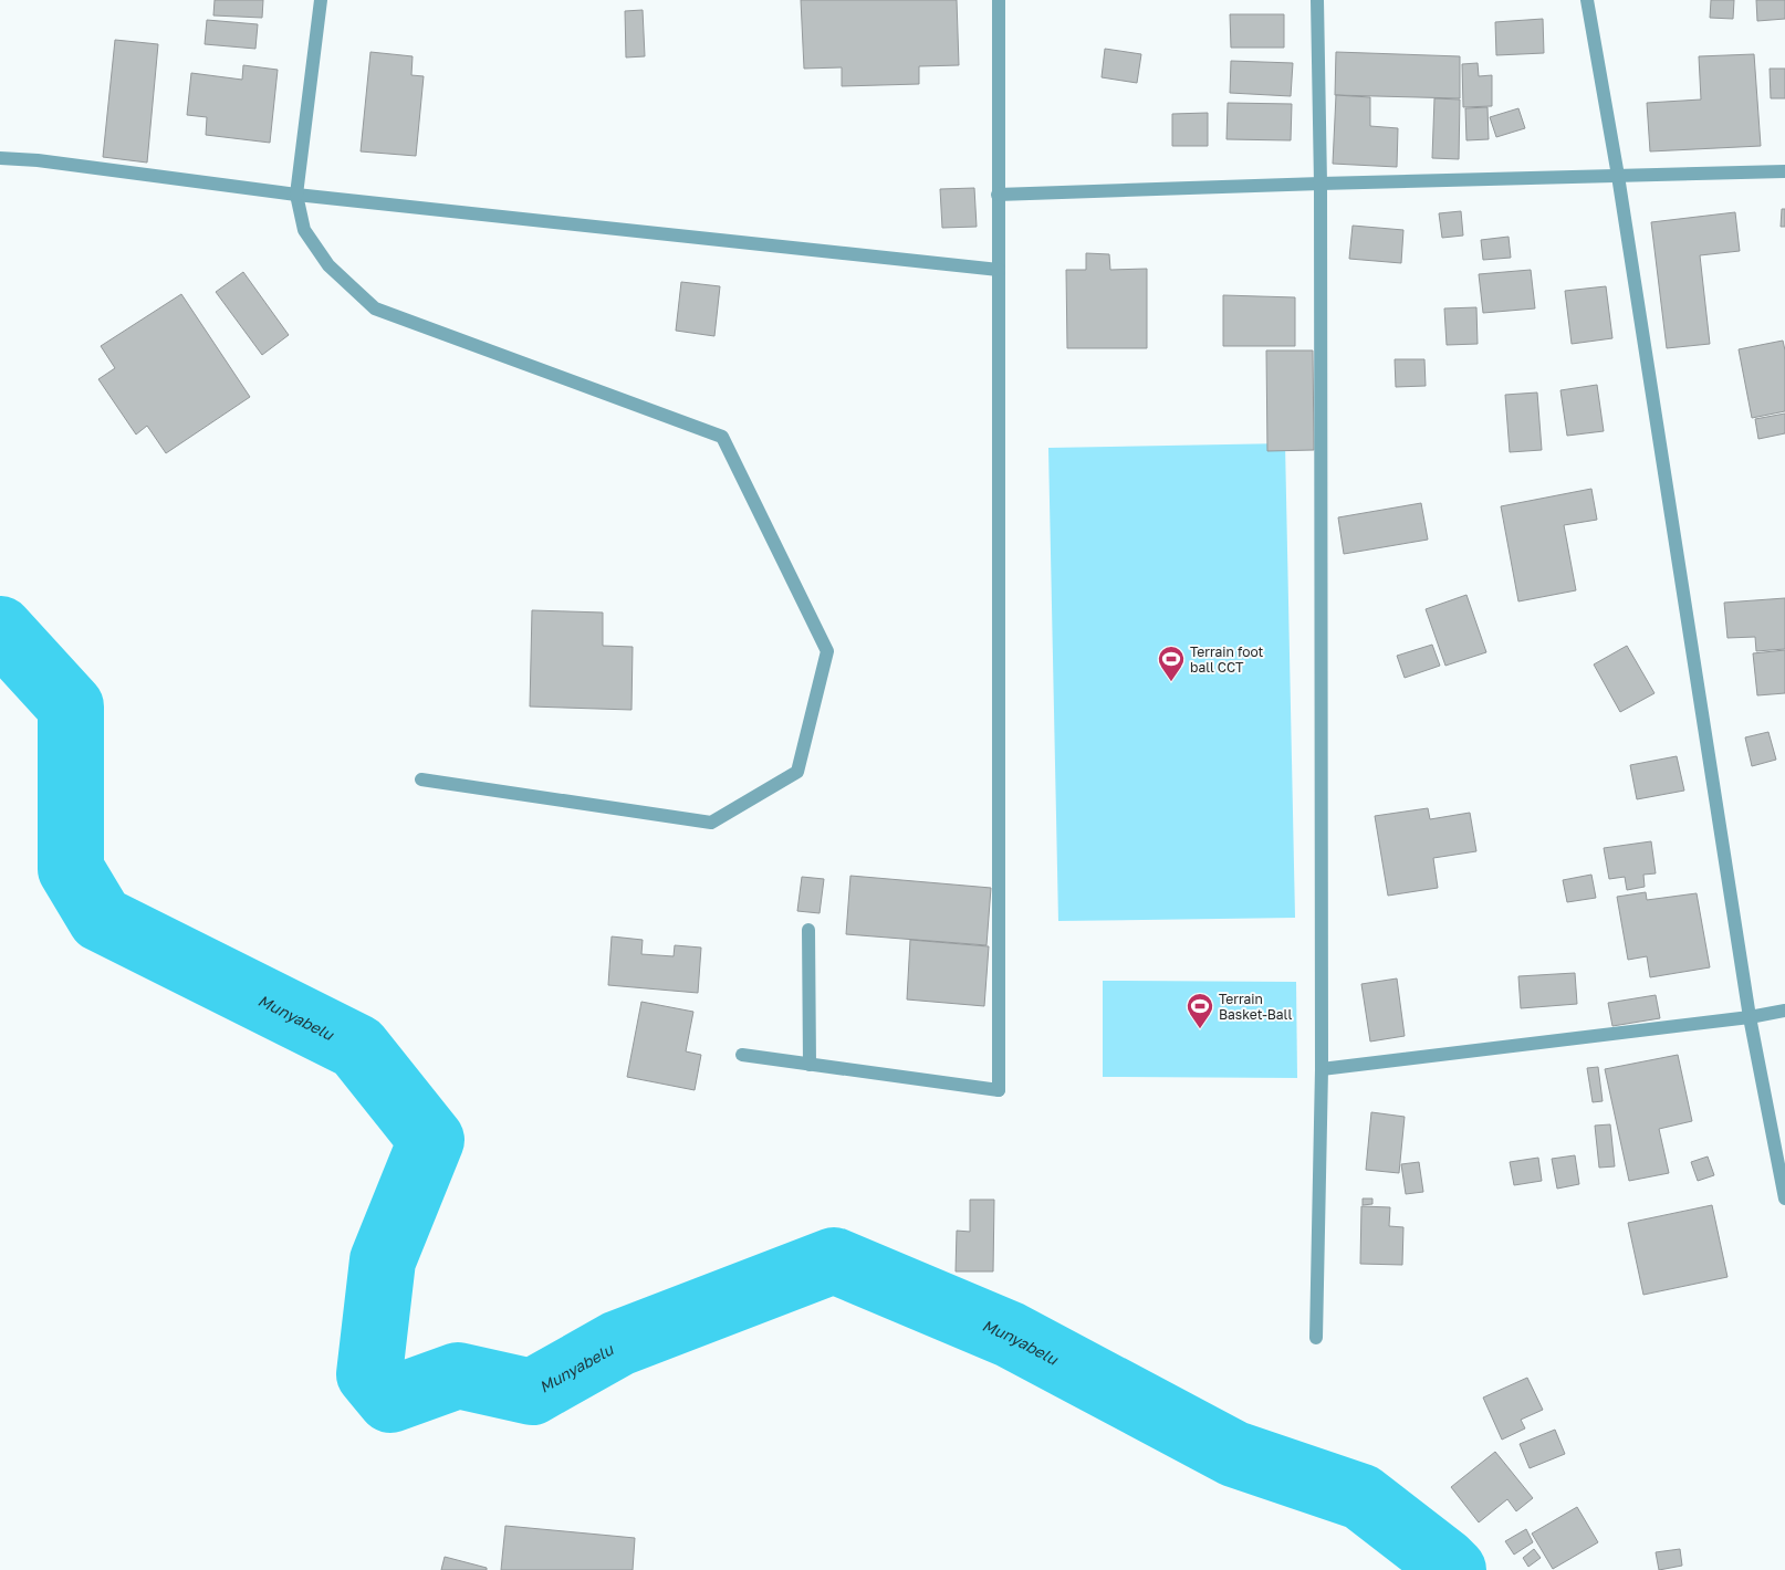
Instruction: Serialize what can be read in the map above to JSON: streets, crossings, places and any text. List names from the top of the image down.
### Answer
{
  "water": ["Munyabelu"],
  "places": {
    "sports": ["Terrain foot ball CCT", "Terrain Basket-Ball"]
  }
}
